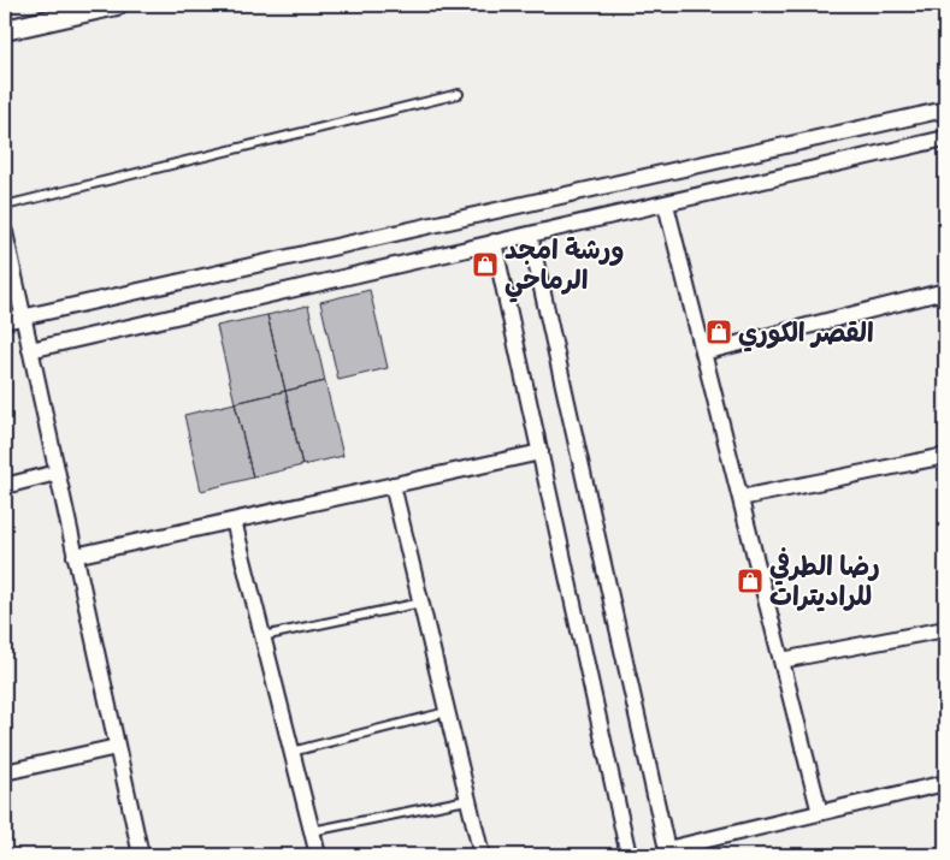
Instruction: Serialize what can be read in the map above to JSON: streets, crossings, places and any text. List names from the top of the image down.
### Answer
{
  "places": {
    "shop": ["ورشة امجد الرماحي", "القصر الكوري", "رضا الطرفي للراديترات"]
  }
}
